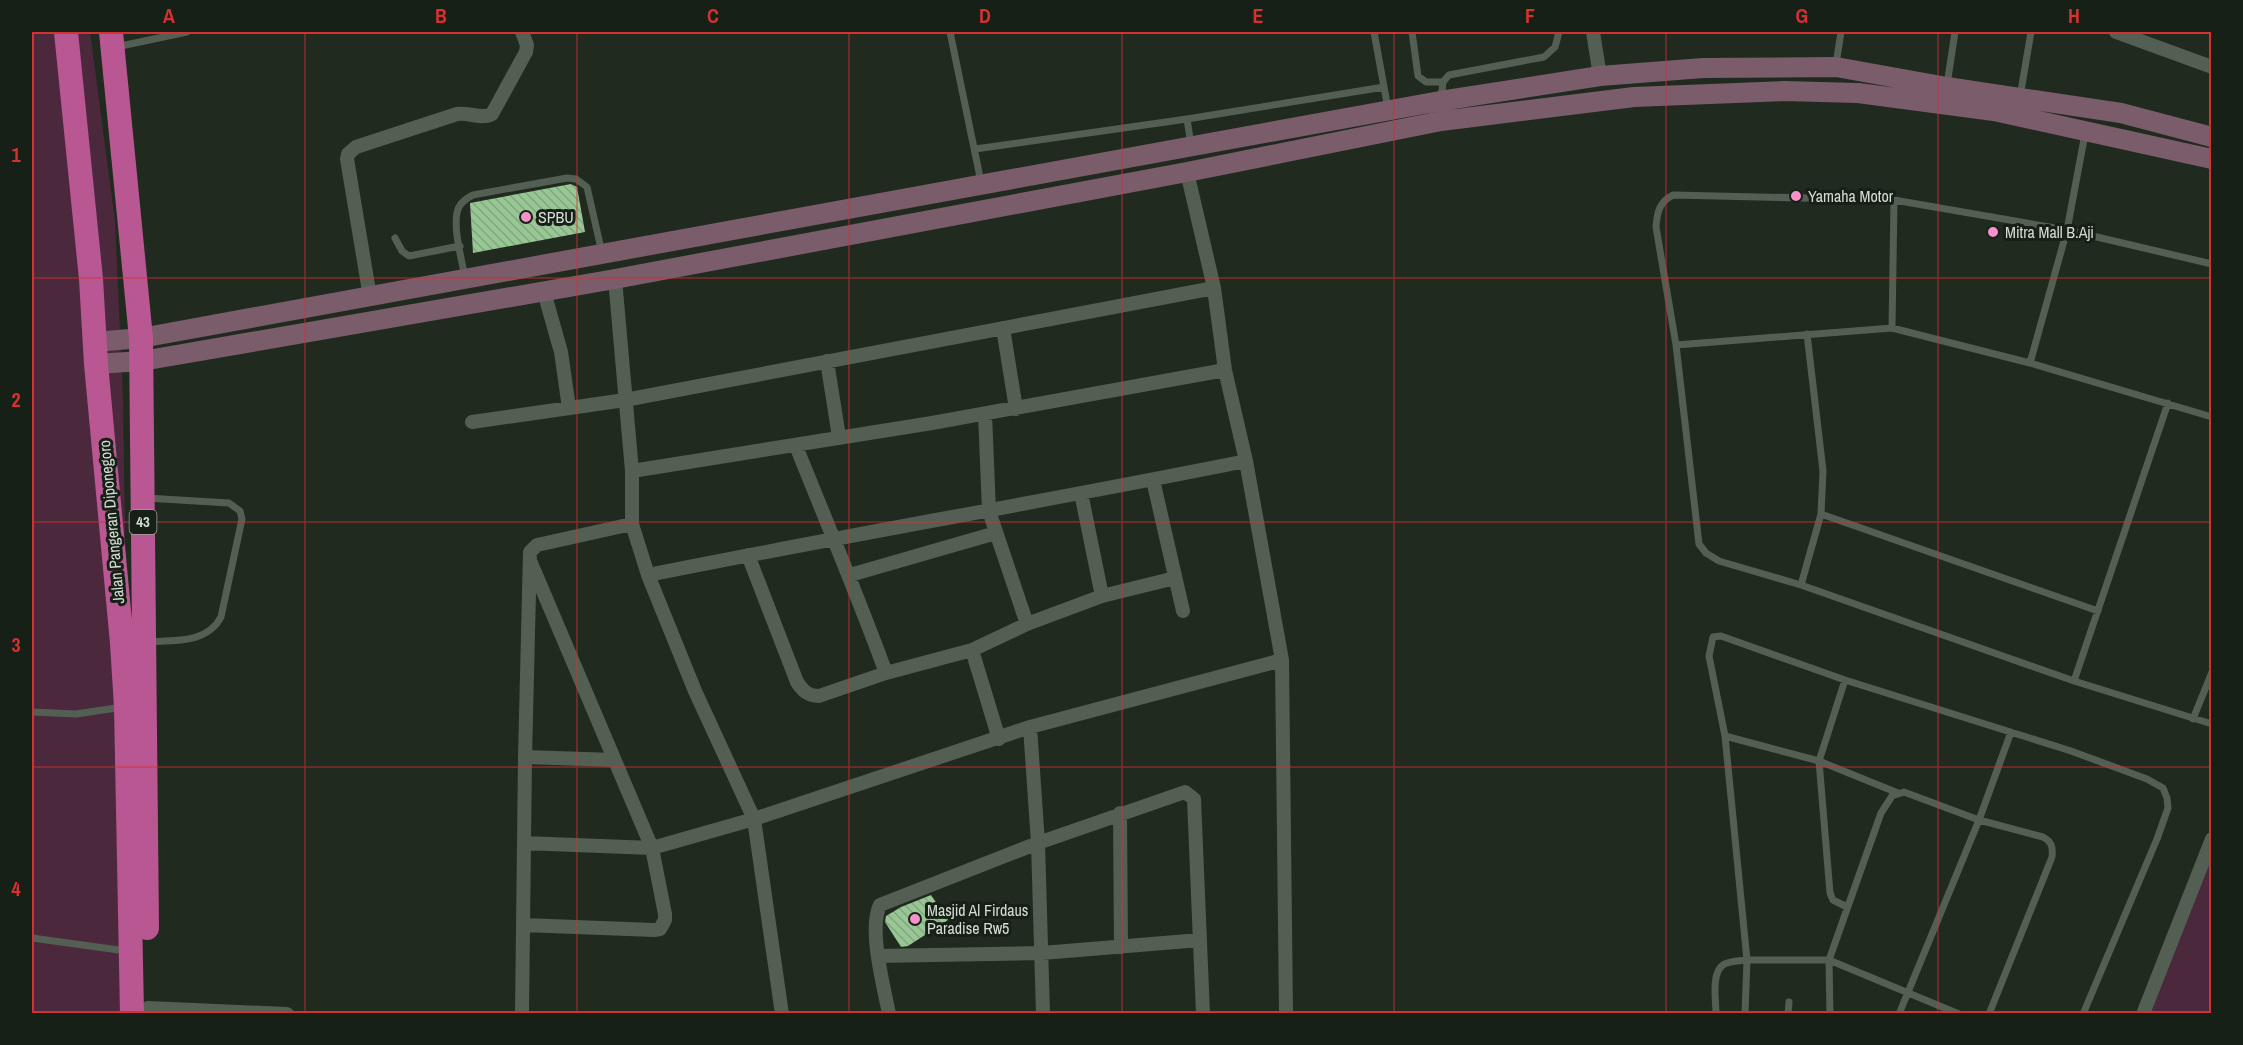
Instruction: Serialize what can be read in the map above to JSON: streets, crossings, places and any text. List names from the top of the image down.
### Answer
{
  "streets": {
    "highway": ["Jalan Pangeran Diponegoro", "43"]
  },
  "places": [
    "Yamaha Motor",
    "SPBU",
    "Mitra Mall B.Aji",
    "Masjid Al Firdaus Paradise Rw5"
  ],
  "grid": {
    "columns": [
      "A",
      "B",
      "C",
      "D",
      "E",
      "F",
      "G",
      "H"
    ],
    "rows": [
      "1",
      "2",
      "3",
      "4"
    ]
  }
}
